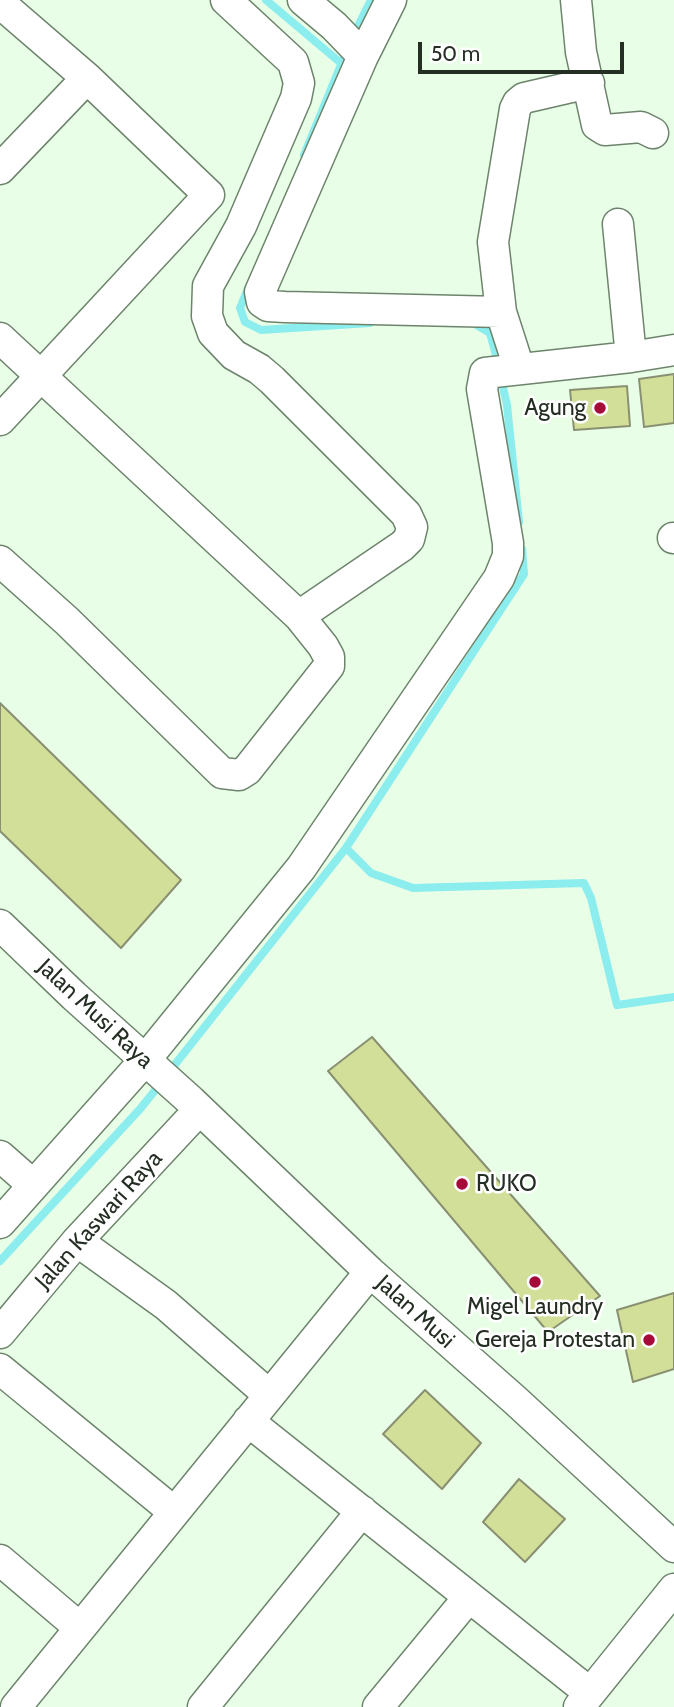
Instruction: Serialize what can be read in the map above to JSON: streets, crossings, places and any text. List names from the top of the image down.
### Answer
{
  "streets": {
    "street": ["Jalan Musi Raya", "Jalan Kaswari Raya", "Jalan Musi"]
  },
  "crossings": [
    ["Jalan Musi Raya", "Jalan Kaswari Raya"],
    ["Jalan Musi Raya", "Jalan Musi"],
    ["Jalan Kaswari Raya", "Jalan Musi"]
  ],
  "places": [
    "Agung",
    "RUKO",
    "Migel Laundry",
    "Gereja Protestan"
  ],
  "scale_bar": "50 m"
}
